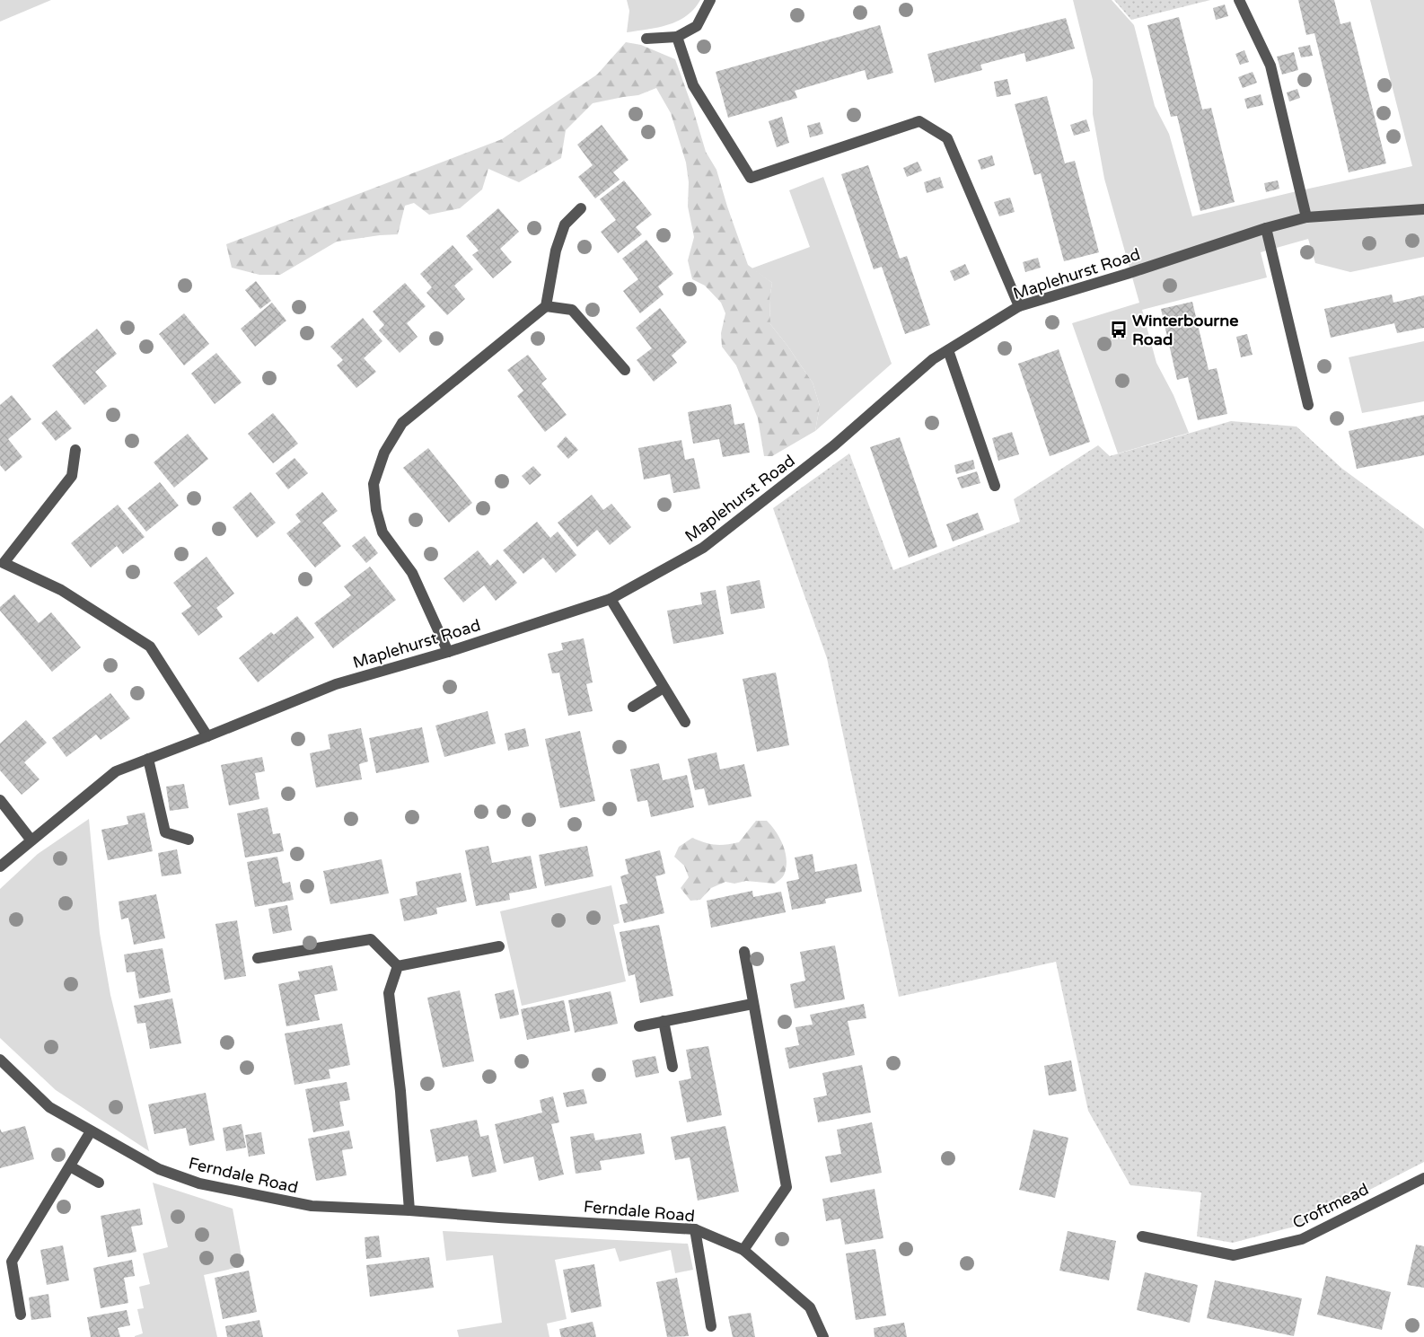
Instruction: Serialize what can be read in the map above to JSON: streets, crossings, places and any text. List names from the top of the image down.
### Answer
{
  "streets": {
    "street": ["Maplehurst Road", "Ferndale Road", "Croftmead"]
  },
  "places": {
    "bus stop": ["Winterbourne Road"]
  }
}
